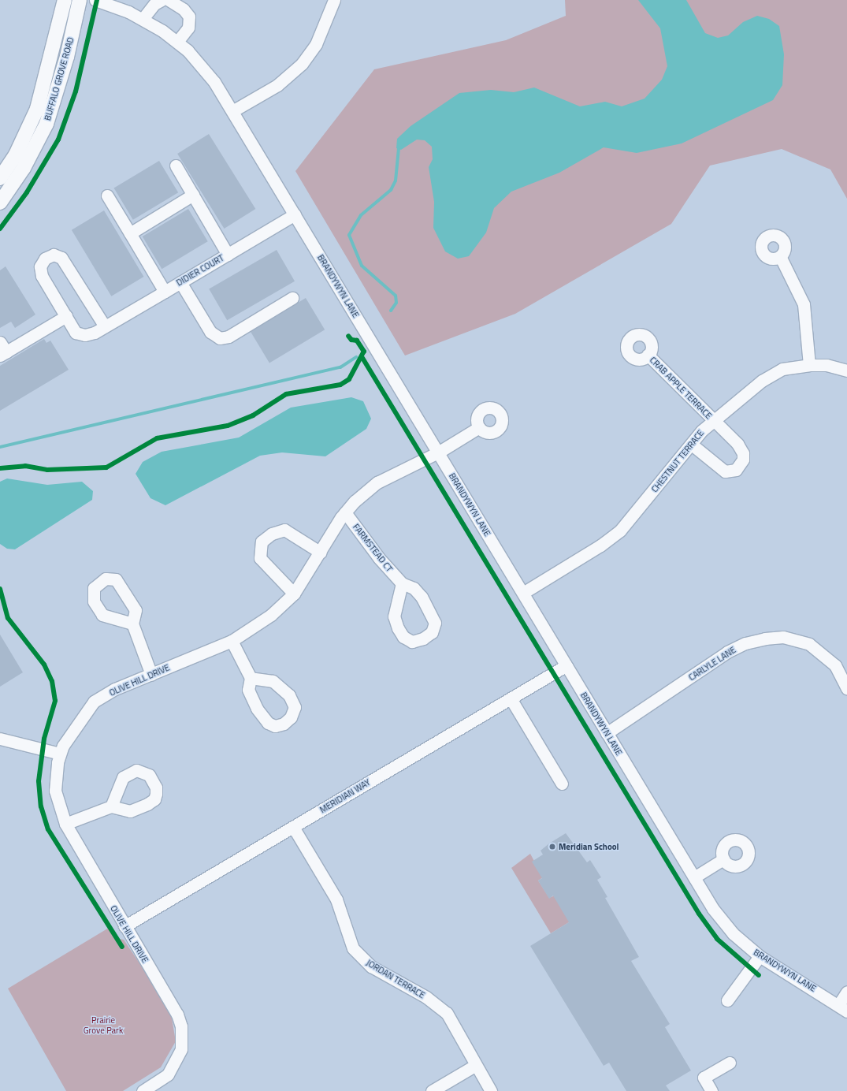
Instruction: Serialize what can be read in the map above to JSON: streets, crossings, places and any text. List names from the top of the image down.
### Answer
{
  "streets": {
    "main road": ["BUFFALO GROVE ROAD"],
    "street": [
      "DIDIER COURT",
      "BRANDYWYN LANE",
      "CRAB APPLE TERRACE",
      "CHESTNUT TERRACE",
      "FARMSTEAD CT",
      "CARLYLE LANE",
      "OLIVE HILL DRIVE",
      "MERIDIAN WAY",
      "JORDAN TERRACE"
    ]
  },
  "crossings": [
    ["DIDIER COURT", "BRANDYWYN LANE"],
    ["BRANDYWYN LANE", "CHESTNUT TERRACE"],
    ["BRANDYWYN LANE", "CARLYLE LANE"],
    ["BRANDYWYN LANE", "OLIVE HILL DRIVE"],
    ["BRANDYWYN LANE", "MERIDIAN WAY"],
    ["CRAB APPLE TERRACE", "CHESTNUT TERRACE"],
    ["FARMSTEAD CT", "OLIVE HILL DRIVE"],
    ["OLIVE HILL DRIVE", "MERIDIAN WAY"],
    ["MERIDIAN WAY", "JORDAN TERRACE"]
  ],
  "parks": ["Prairie Grove Park"],
  "places": ["Meridian School"]
}
